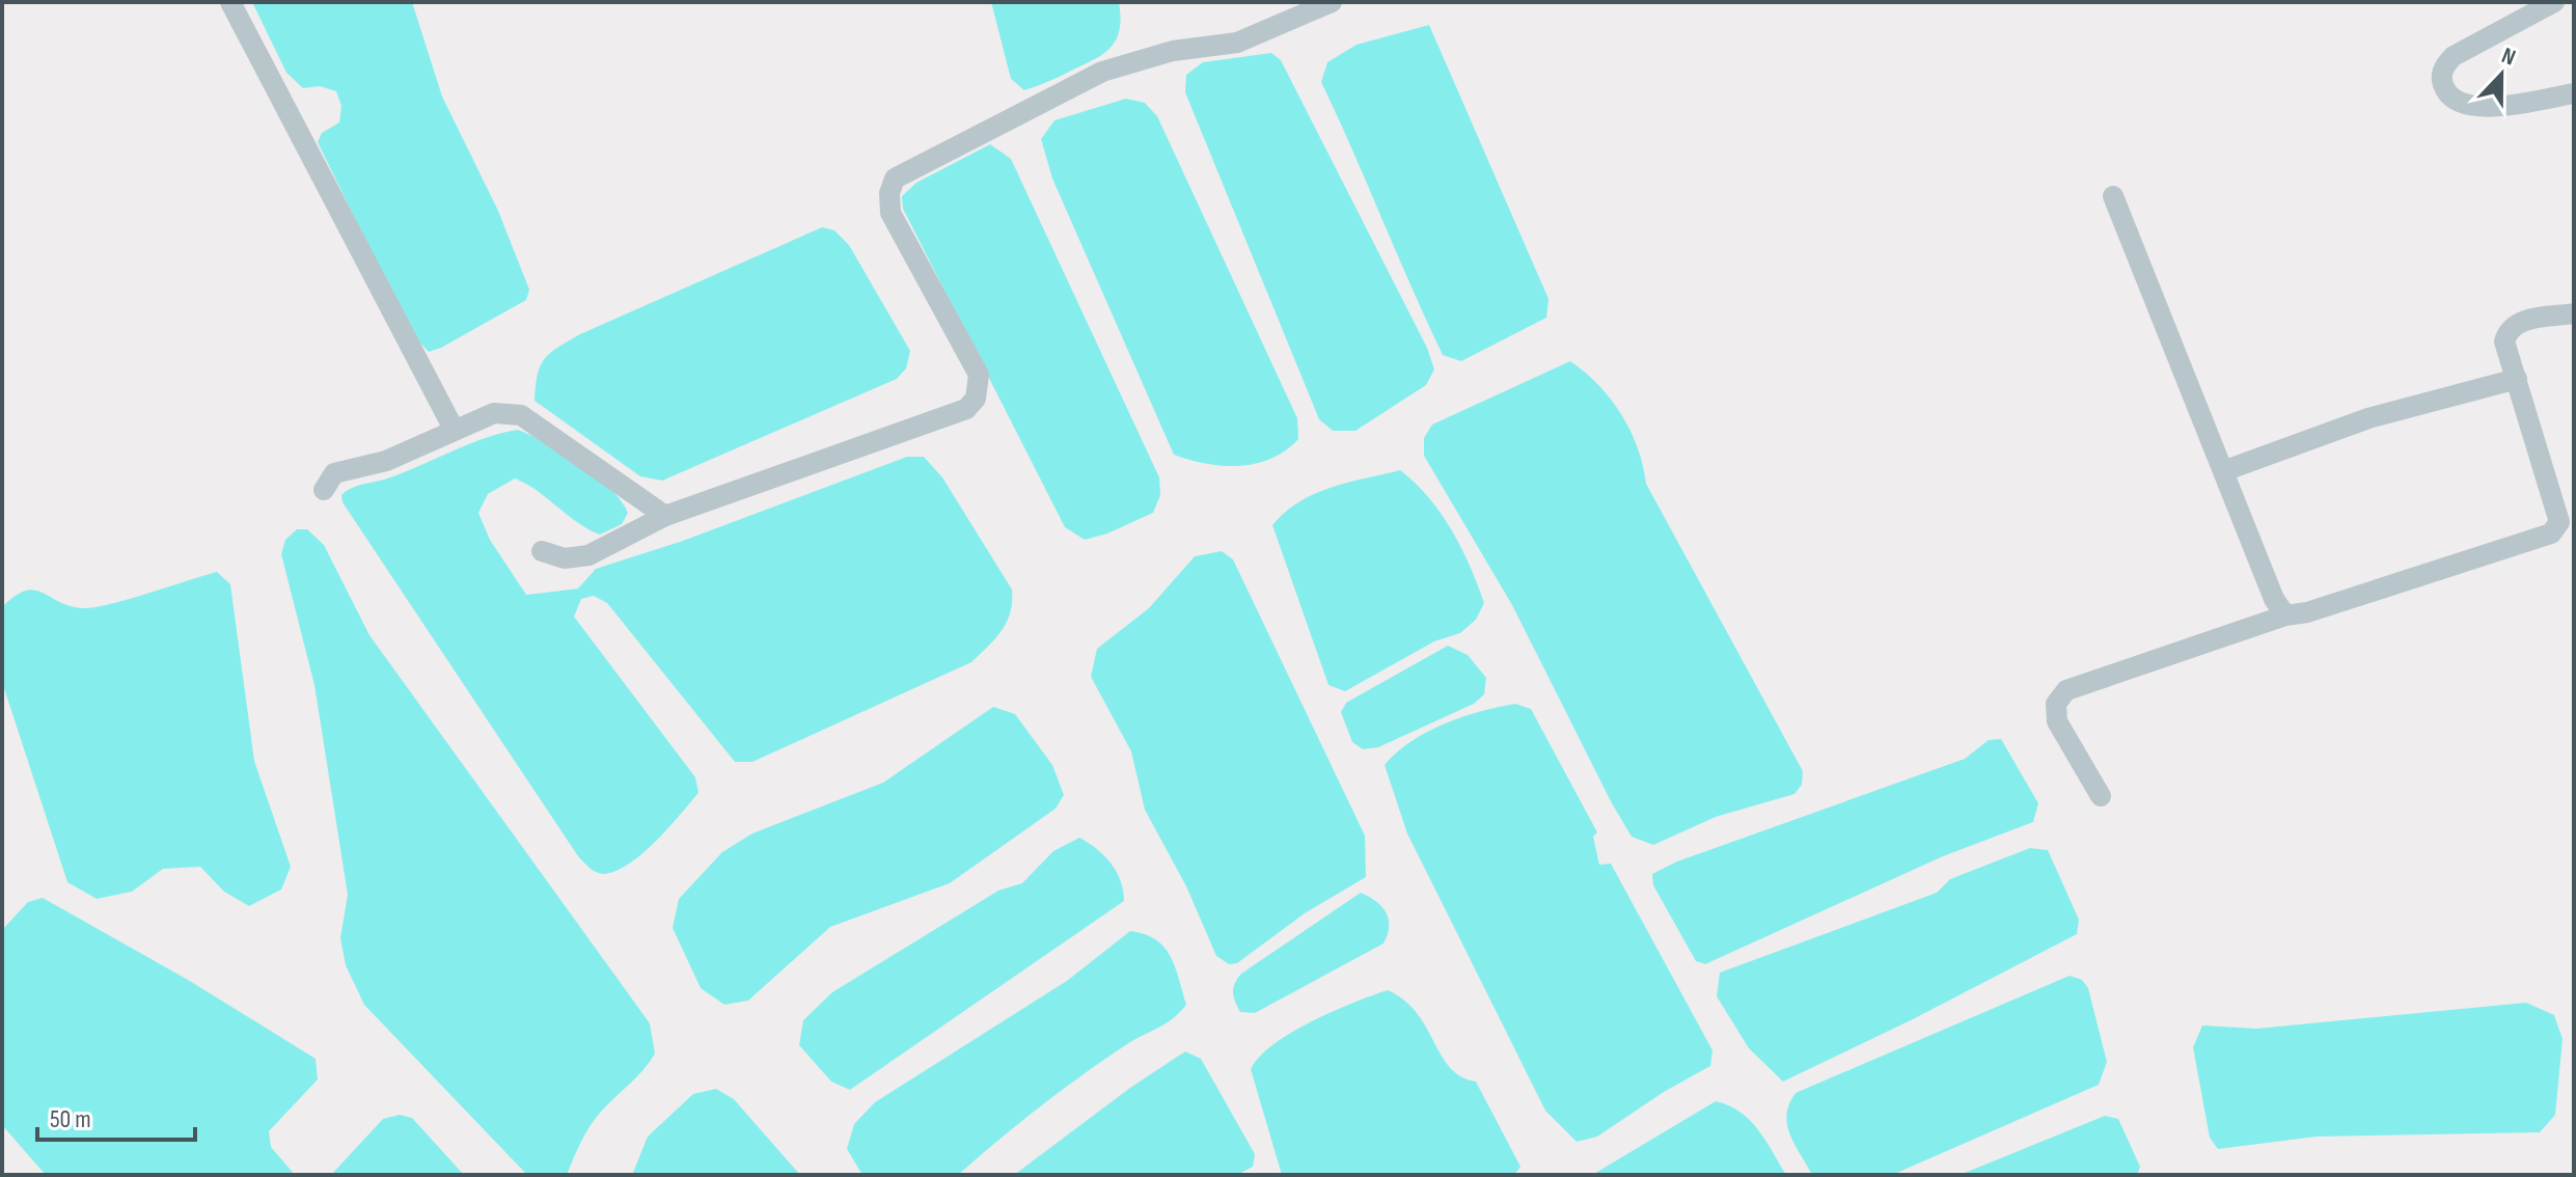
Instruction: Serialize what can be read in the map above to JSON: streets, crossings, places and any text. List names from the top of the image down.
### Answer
{
  "scale_bar": "50 m",
  "north": "top"
}
